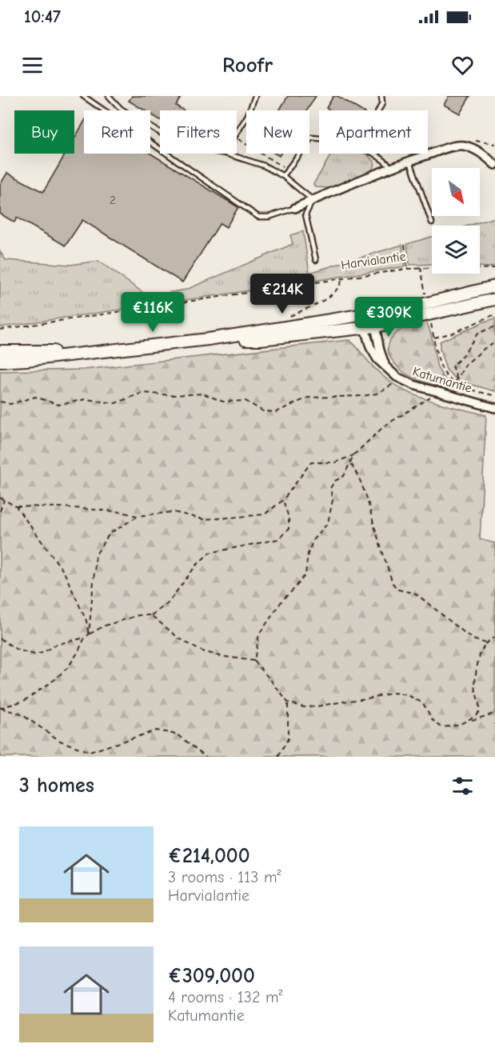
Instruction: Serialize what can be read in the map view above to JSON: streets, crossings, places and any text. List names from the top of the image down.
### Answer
{
  "streets": {
    "street": ["Katumantie"],
    "path": ["Harvialantie"]
  },
  "house_numbers": ["2"],
  "north": "bottom right",
  "page": {
    "status": "10:47",
    "header": "Roofr",
    "chip": [
      "Buy",
      "Rent",
      "Filters",
      "New",
      "Apartment"
    ],
    "price": ["€214K", "€116K", "€309K"],
    "heading": "3 homes",
    "list": [
      {
        "name": "€214,000",
        "note": "3 rooms · 113 m² · Harvialantie"
      },
      {
        "name": "€309,000",
        "note": "4 rooms · 132 m² · Katumantie"
      }
    ]
  }
}
